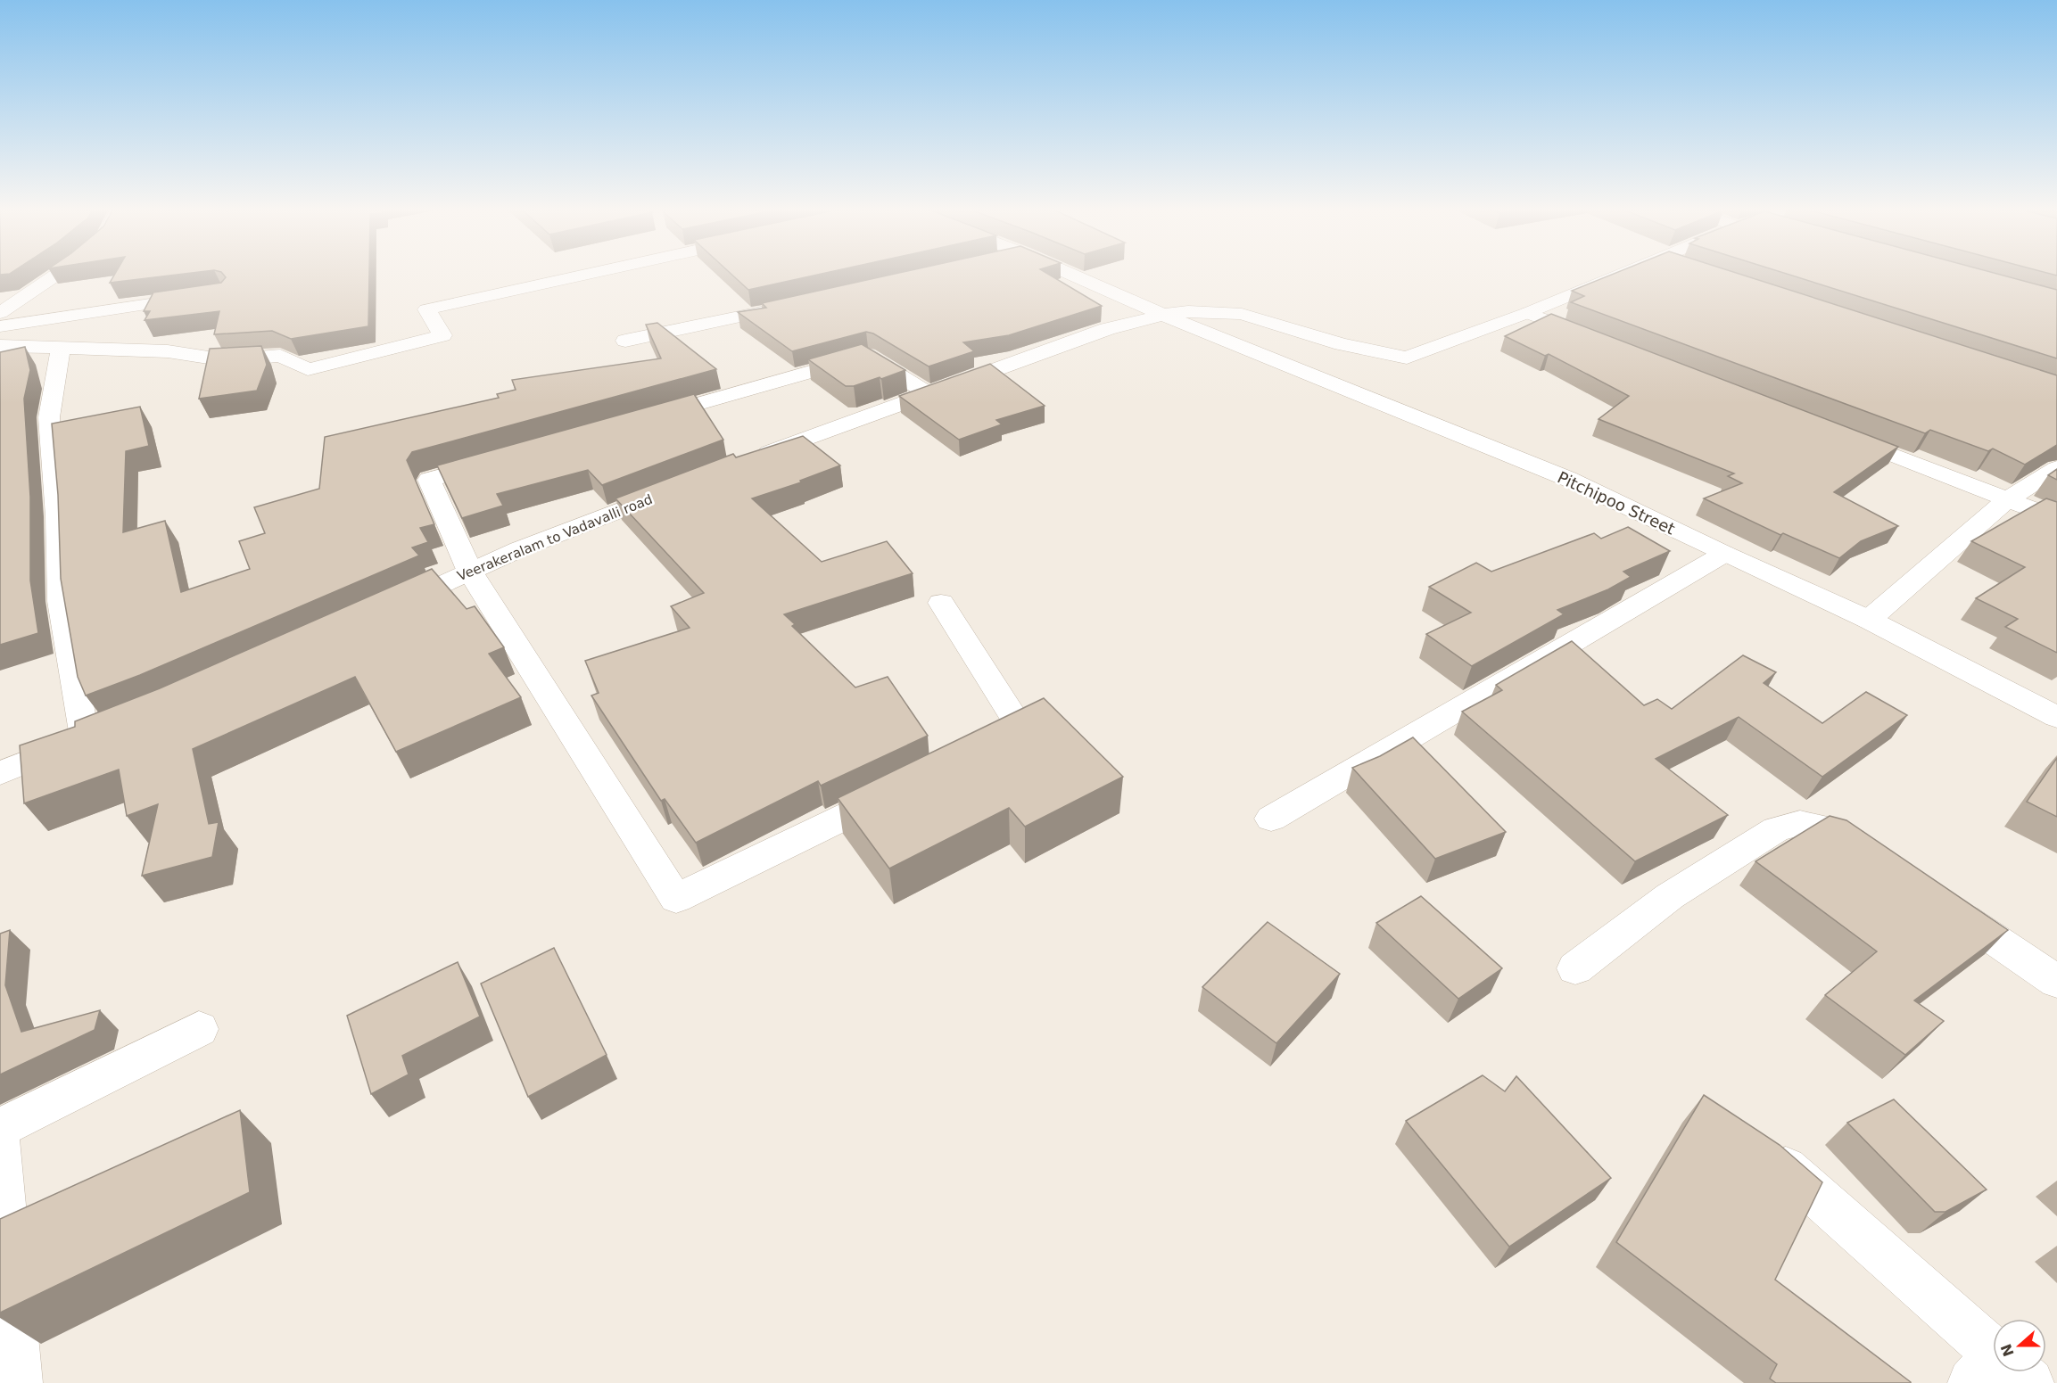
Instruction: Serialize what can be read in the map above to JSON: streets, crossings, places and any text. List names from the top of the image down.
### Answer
{
  "streets": {
    "street": ["Pitchipoo Street", "Veerakeralam to Vadavalli road"]
  },
  "north": "left"
}
